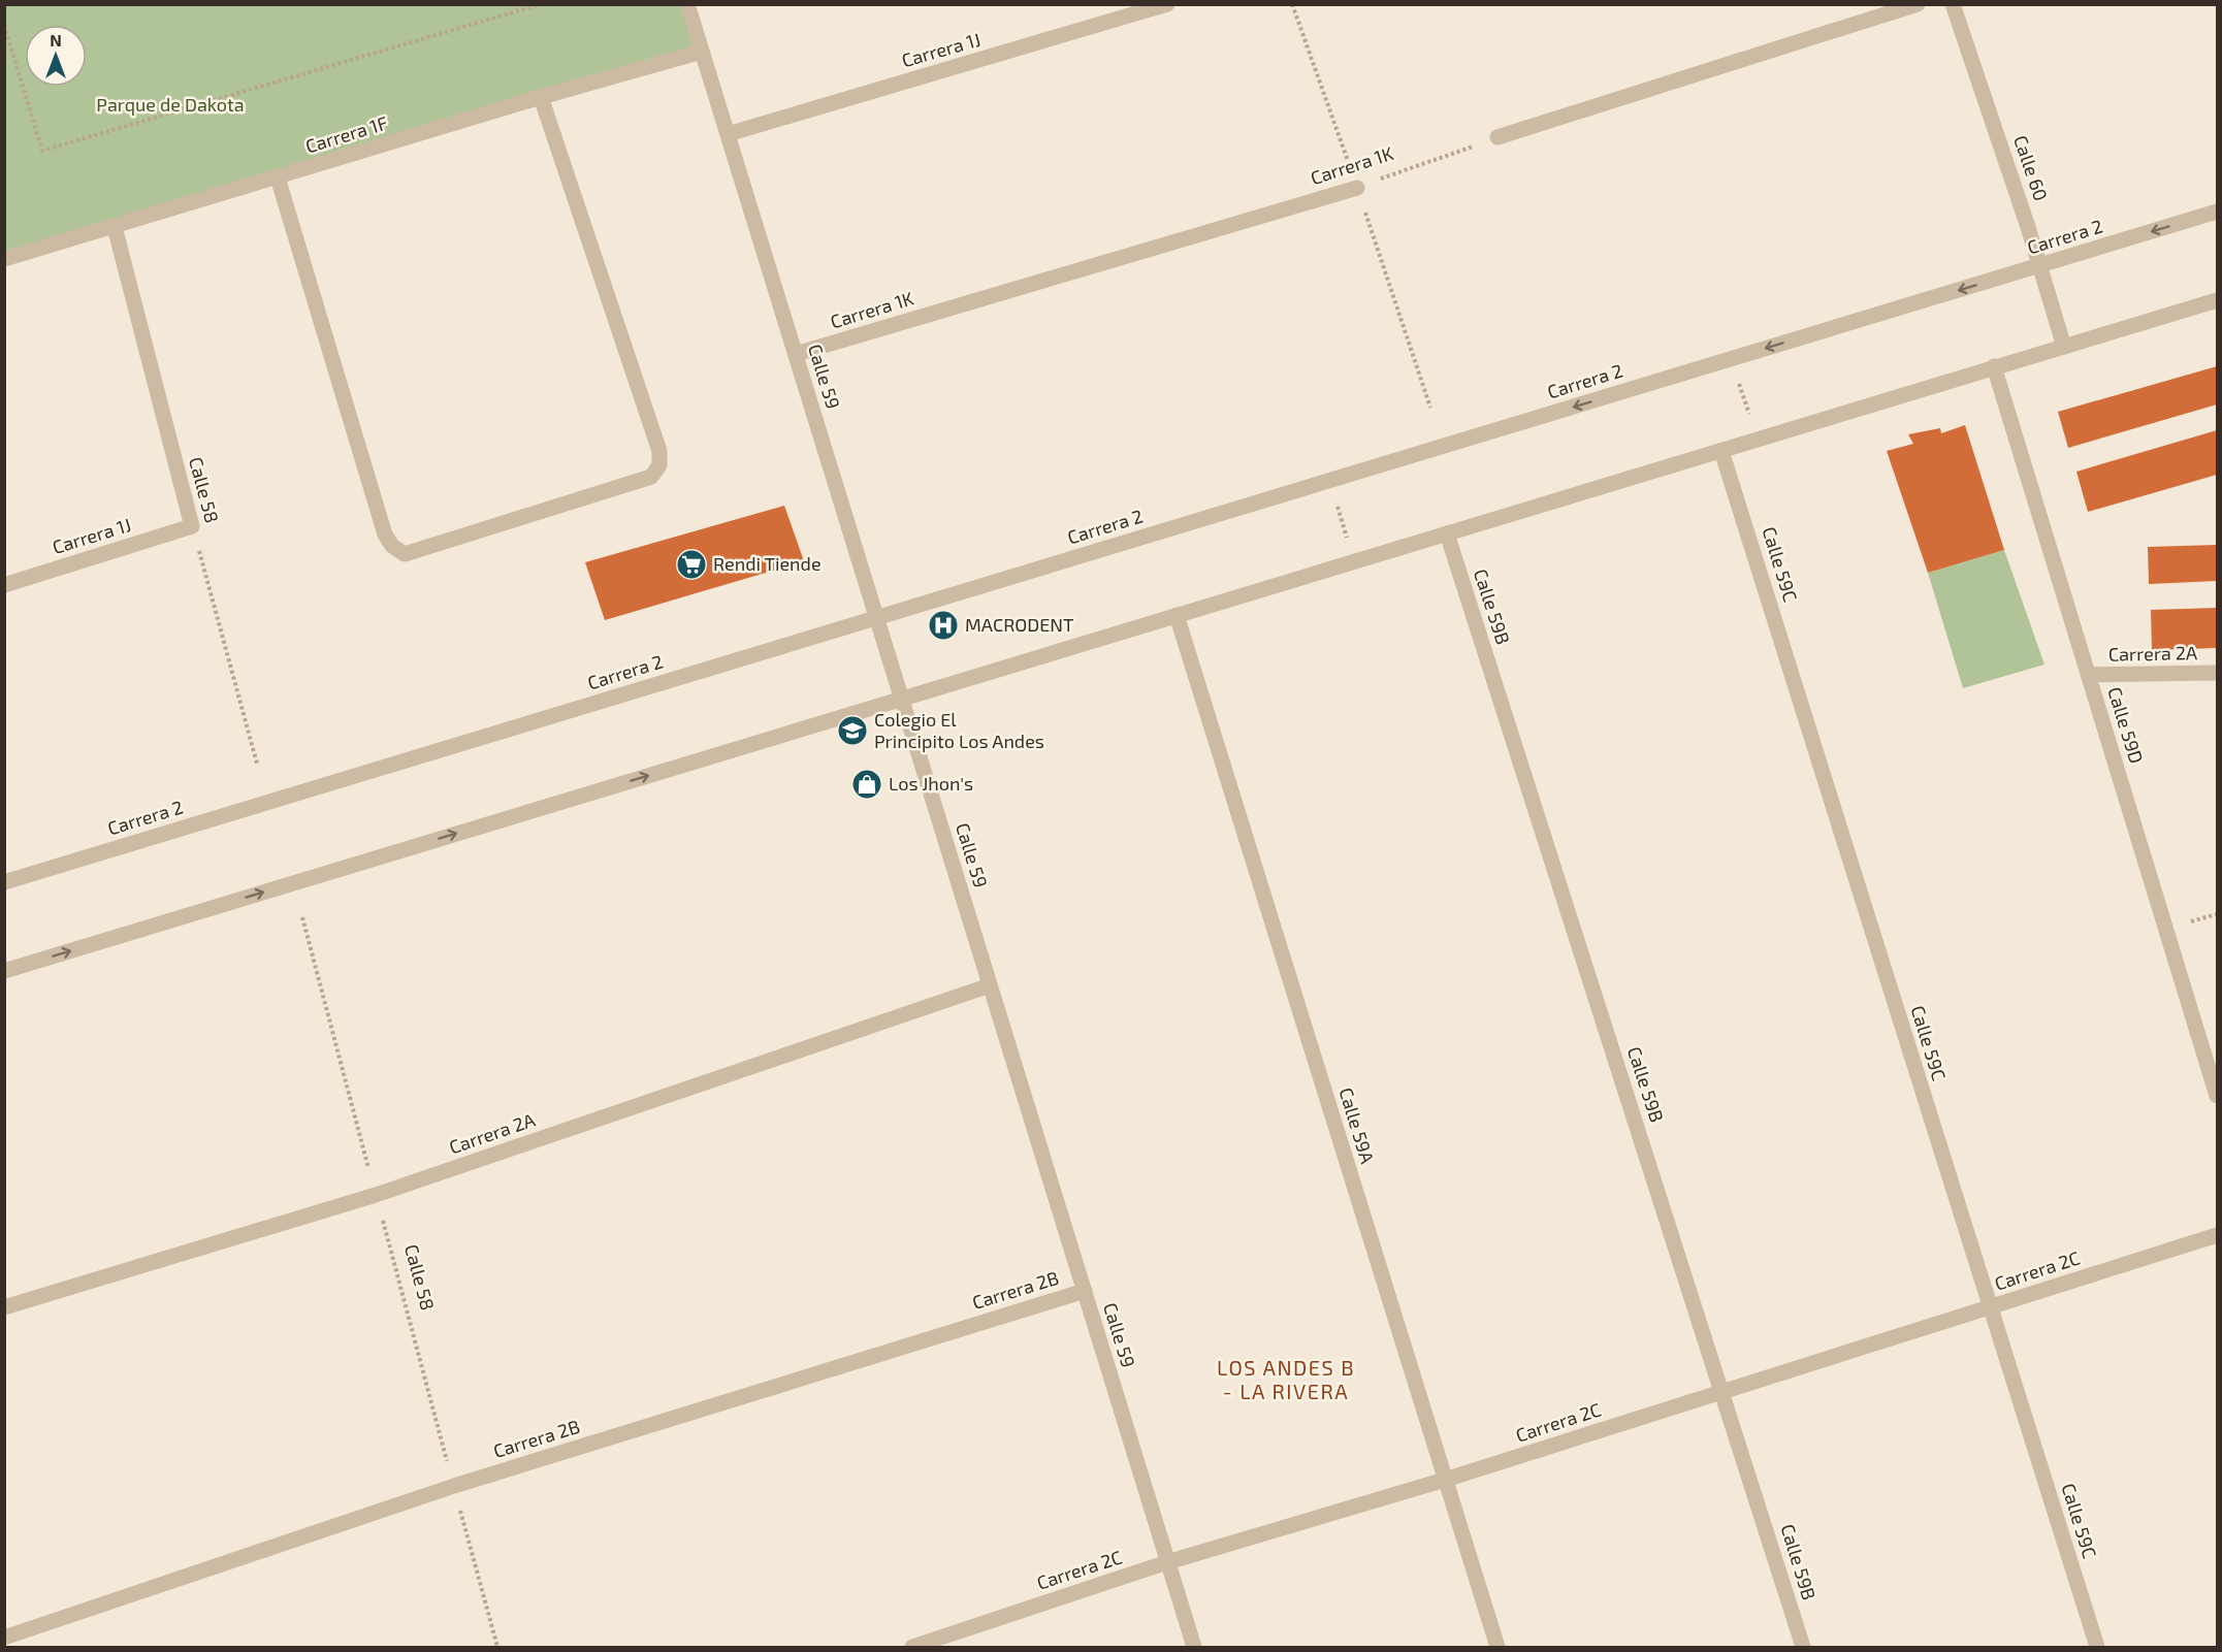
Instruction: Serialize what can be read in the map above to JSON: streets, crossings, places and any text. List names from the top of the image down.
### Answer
{
  "streets": {
    "street": [
      "Carrera 1J",
      "Carrera 1F",
      "Carrera 1K",
      "Calle 60",
      "Carrera 2",
      "Calle 59",
      "Calle 58",
      "Calle 59C",
      "Calle 59B",
      "Carrera 2A",
      "Calle 59D",
      "Calle 59A",
      "Carrera 2C",
      "Carrera 2B"
    ]
  },
  "crossings": [
    ["Carrera 1J", "Calle 59"],
    ["Carrera 1J", "Calle 58"],
    ["Carrera 1F", "Calle 59"],
    ["Carrera 1F", "Calle 58"],
    ["Carrera 1K", "Calle 59"],
    ["Calle 60", "Carrera 2"],
    ["Carrera 2", "Calle 59"],
    ["Calle 59", "Carrera 2A"],
    ["Calle 59", "Carrera 2C"],
    ["Calle 59", "Carrera 2B"],
    ["Calle 58", "Carrera 2A"],
    ["Calle 58", "Carrera 2B"],
    ["Calle 59C", "Carrera 2C"],
    ["Calle 59B", "Carrera 2C"],
    ["Carrera 2A", "Calle 59D"],
    ["Calle 59A", "Carrera 2C"]
  ],
  "districts": ["LOS ANDES B - LA RIVERA"],
  "parks": ["Parque de Dakota"],
  "places": {
    "supermarket": ["Rendi Tiende"],
    "hospital": ["MACRODENT"],
    "school or university": ["Colegio El Principito Los Andes"],
    "shop": ["Los Jhon's"]
  },
  "north": "top"
}
